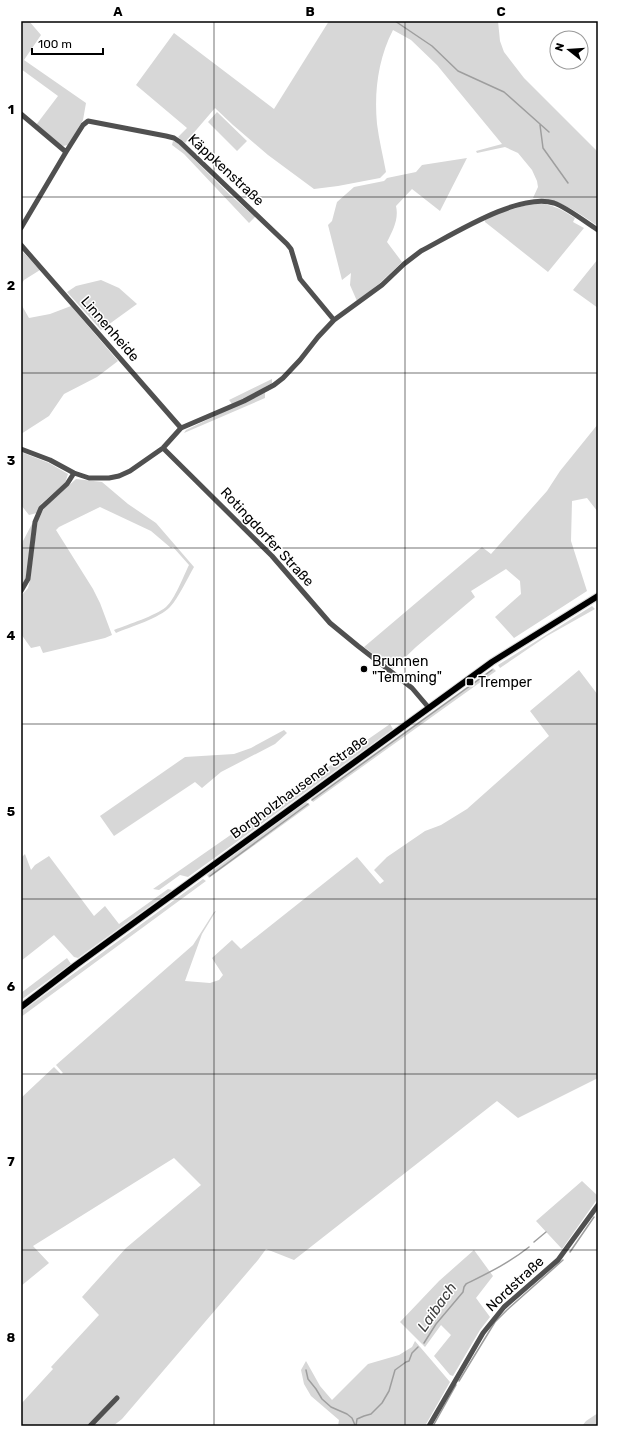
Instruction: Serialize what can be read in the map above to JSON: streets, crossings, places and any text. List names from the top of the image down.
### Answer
{
  "streets": {
    "main road": ["Borgholzhausener Straße"],
    "street": [
      "Käppkenstraße",
      "Linnenheide",
      "Rotingdorfer Straße",
      "Nordstraße"
    ]
  },
  "crossings": [
    ["Rotingdorfer Straße", "Borgholzhausener Straße"]
  ],
  "water": ["Laibach"],
  "places": {
    "other": ["Brunnen \"Temming\""],
    "transit": ["Tremper"]
  },
  "scale_bar": "100 m",
  "north": "left",
  "grid": {
    "columns": ["A", "B", "C"],
    "rows": [
      "1",
      "2",
      "3",
      "4",
      "5",
      "6",
      "7",
      "8"
    ]
  }
}
